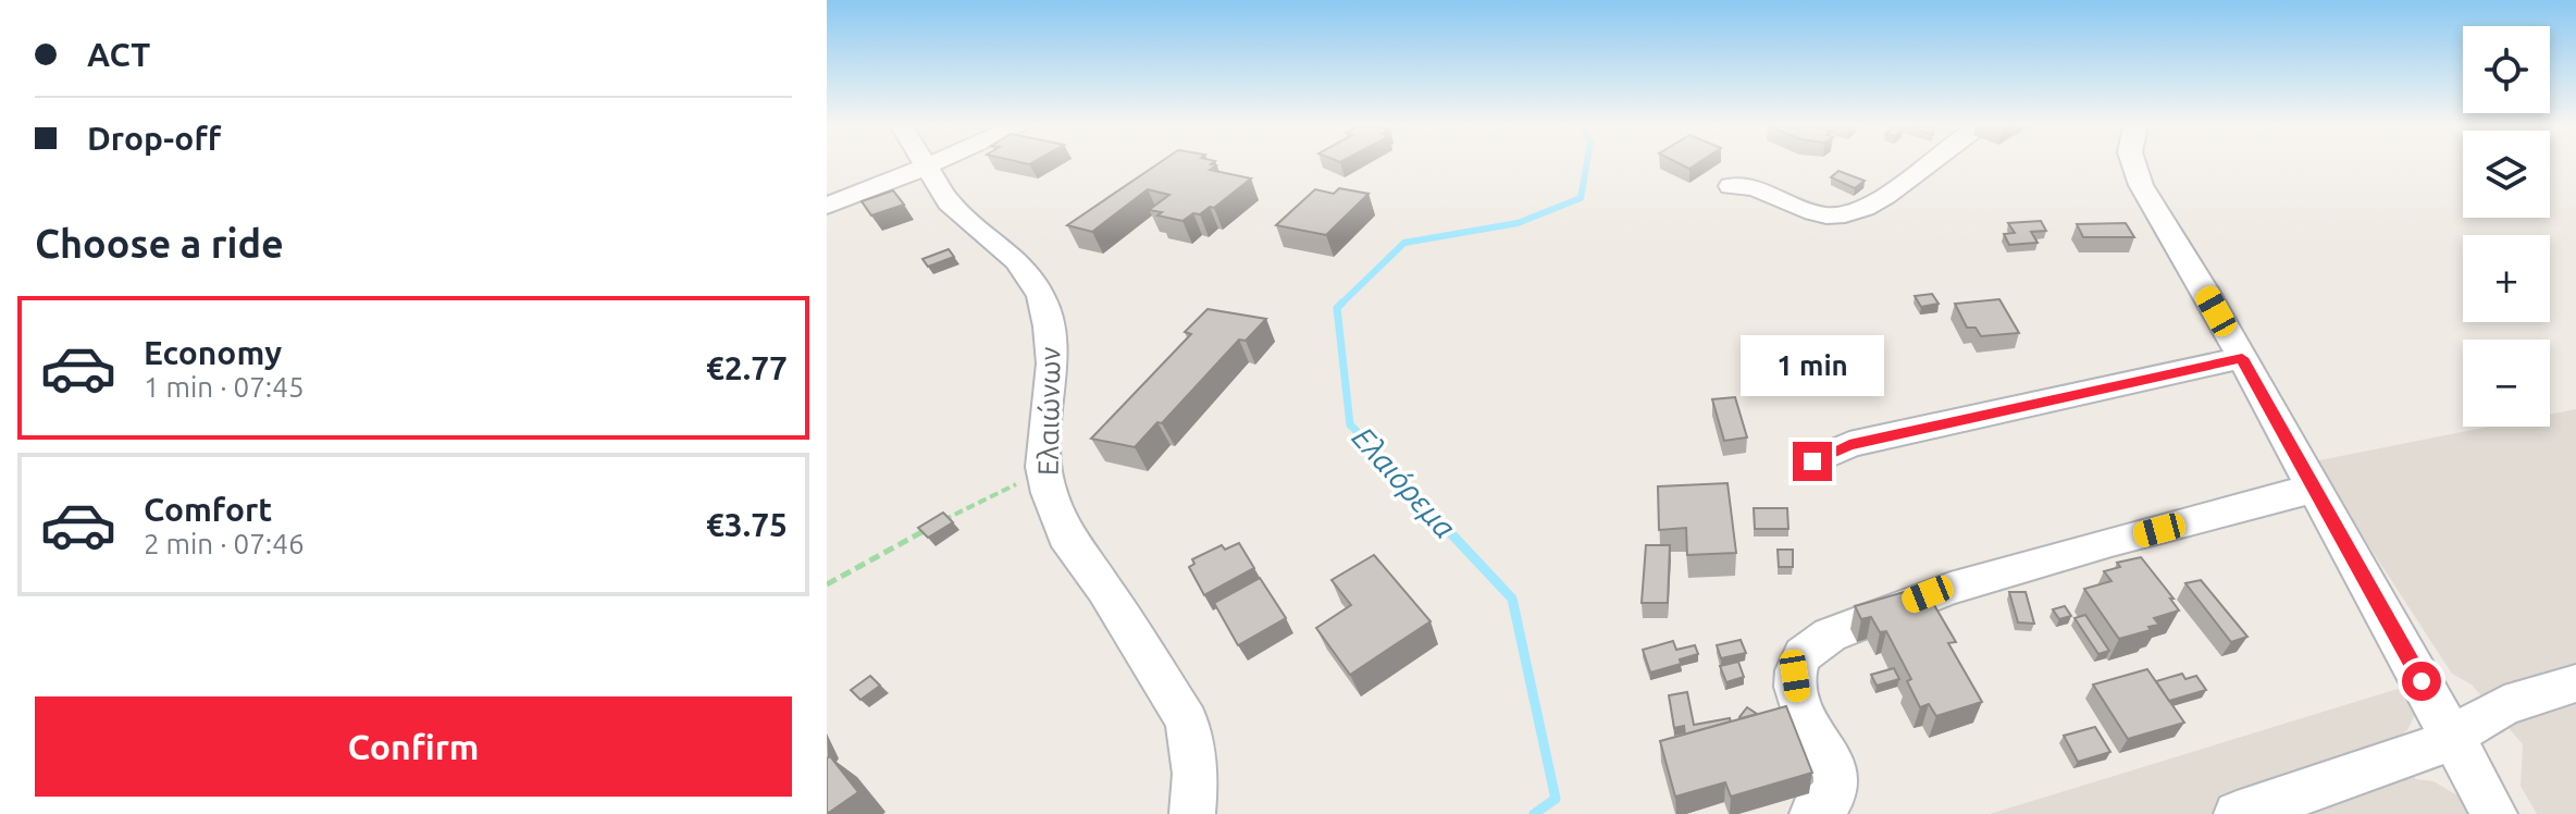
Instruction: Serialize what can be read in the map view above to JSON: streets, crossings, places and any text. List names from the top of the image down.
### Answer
{
  "streets": {
    "street": ["Ελαιώνων"]
  },
  "water": ["Ελαιόρεμα"],
  "page": {
    "banner": ["ACT", "Drop-off"],
    "map_buttons": ["+", "−"],
    "heading": "Choose a ride",
    "list": [
      {
        "name": "Economy",
        "note": "1 min · 07:45",
        "value": "€2.77"
      },
      {
        "name": "Comfort",
        "note": "2 min · 07:46",
        "value": "€3.75"
      }
    ],
    "bubble": "1 min",
    "buttons": "Confirm"
  }
}
